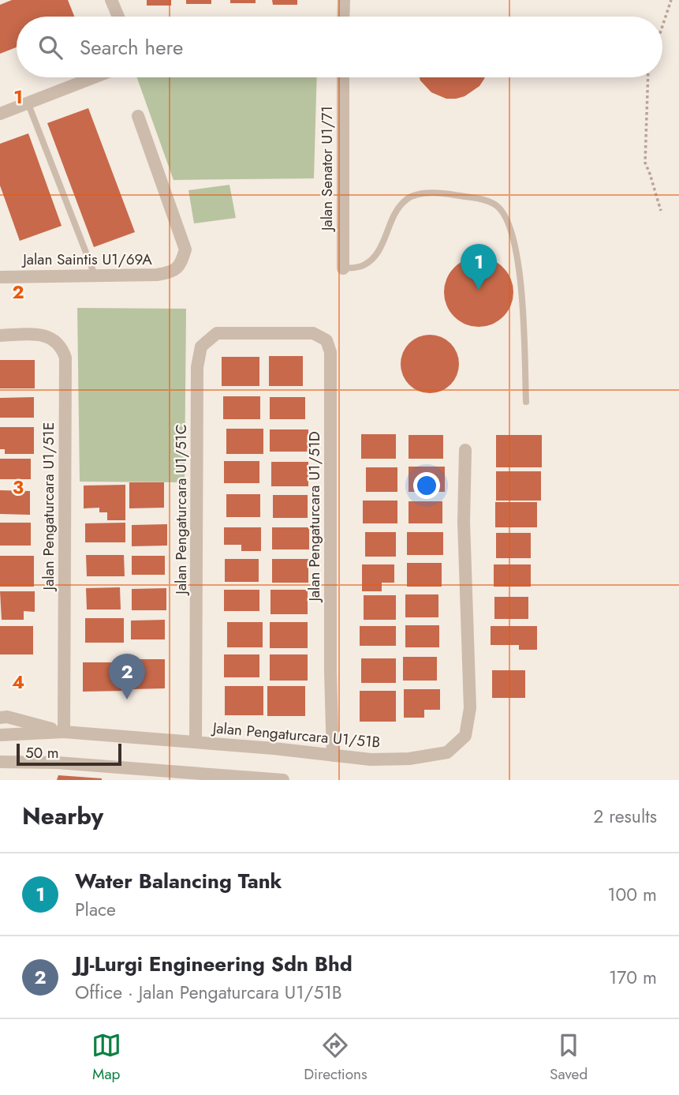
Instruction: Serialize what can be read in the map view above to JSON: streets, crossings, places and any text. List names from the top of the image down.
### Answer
{
  "streets": {
    "street": [
      "Jalan Senator U1/71",
      "Jalan Saintis U1/69A",
      "Jalan Pengaturcara U1/51E",
      "Jalan Pengaturcara U1/51C",
      "Jalan Pengaturcara U1/51D",
      "Jalan Pengaturcara U1/51B"
    ]
  },
  "crossings": [
    ["Jalan Pengaturcara U1/51E", "Jalan Pengaturcara U1/51B"],
    ["Jalan Pengaturcara U1/51C", "Jalan Pengaturcara U1/51D"],
    ["Jalan Pengaturcara U1/51C", "Jalan Pengaturcara U1/51B"],
    ["Jalan Pengaturcara U1/51D", "Jalan Pengaturcara U1/51B"]
  ],
  "scale_bar": "50 m",
  "page": {
    "search": "Search here",
    "pins": ["1", "2"],
    "scale": "50 m",
    "heading": ["Nearby", "2 results"],
    "list": [
      {
        "mark": "1",
        "name": "Water Balancing Tank",
        "note": "Place",
        "value": "100 m"
      },
      {
        "mark": "2",
        "name": "JJ-Lurgi Engineering Sdn Bhd",
        "note": "Office · Jalan Pengaturcara U1/51B",
        "value": "170 m"
      }
    ],
    "nav": ["Map", "Directions", "Saved"]
  },
  "grid": {
    "rows": [
      "1",
      "2",
      "3",
      "4"
    ]
  }
}
